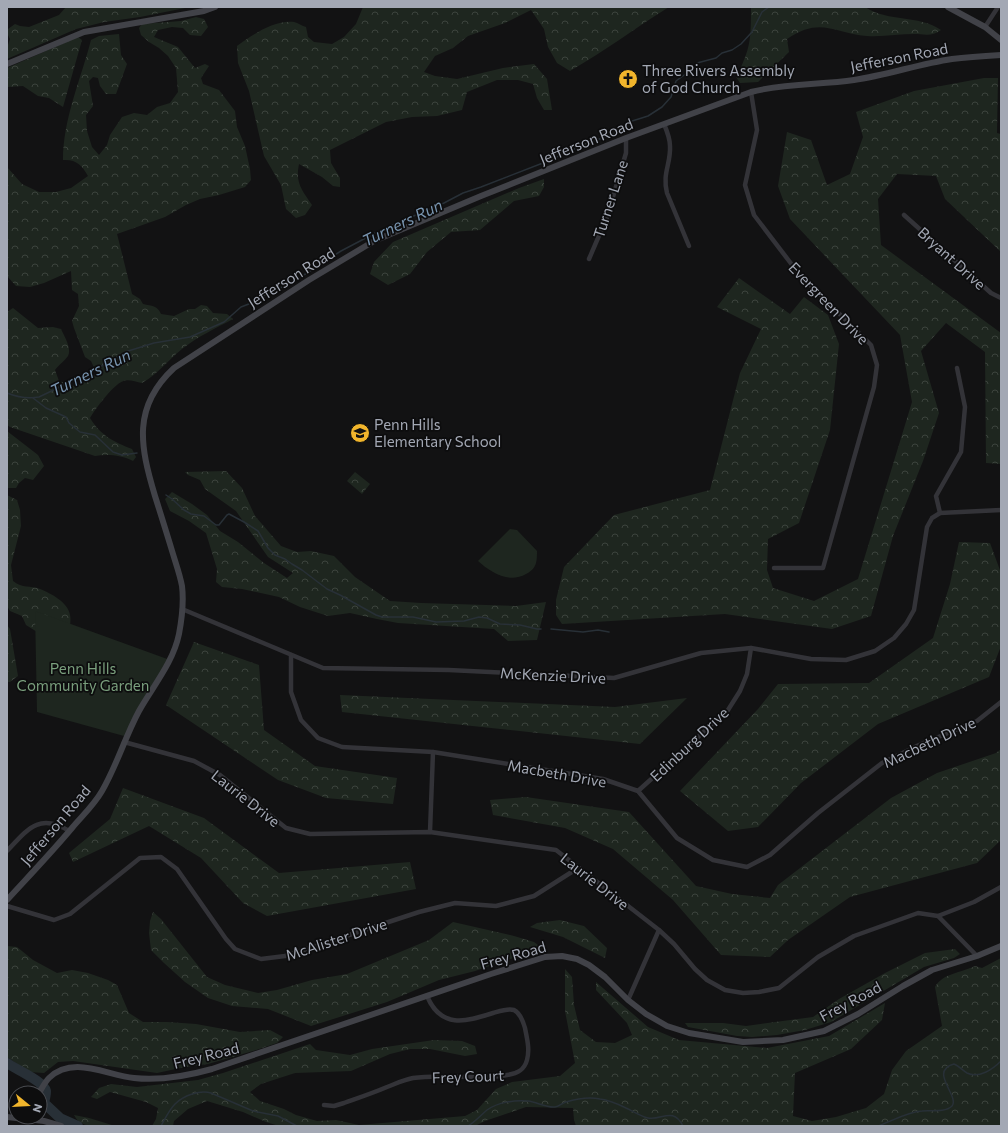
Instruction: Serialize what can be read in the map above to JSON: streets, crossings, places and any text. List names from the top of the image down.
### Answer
{
  "streets": {
    "street": [
      "Jefferson Road",
      "Turner Lane",
      "Bryant Drive",
      "Evergreen Drive",
      "McKenzie Drive",
      "Macbeth Drive",
      "Edinburg Drive",
      "Laurie Drive",
      "McAlister Drive",
      "Frey Road",
      "Frey Court"
    ]
  },
  "crossings": [
    ["Jefferson Road", "Turner Lane"],
    ["Jefferson Road", "Evergreen Drive"],
    ["Jefferson Road", "McKenzie Drive"],
    ["Jefferson Road", "Laurie Drive"],
    ["McKenzie Drive", "Macbeth Drive"],
    ["McKenzie Drive", "Edinburg Drive"],
    ["Macbeth Drive", "Edinburg Drive"],
    ["Laurie Drive", "McAlister Drive"],
    ["Frey Road", "Frey Court"]
  ],
  "water": ["Turners Run"],
  "parks": ["Penn Hills Community Garden"],
  "places": {
    "church": ["Three Rivers Assembly of God Church"],
    "school or university": ["Penn Hills Elementary School"]
  },
  "north": "right"
}
